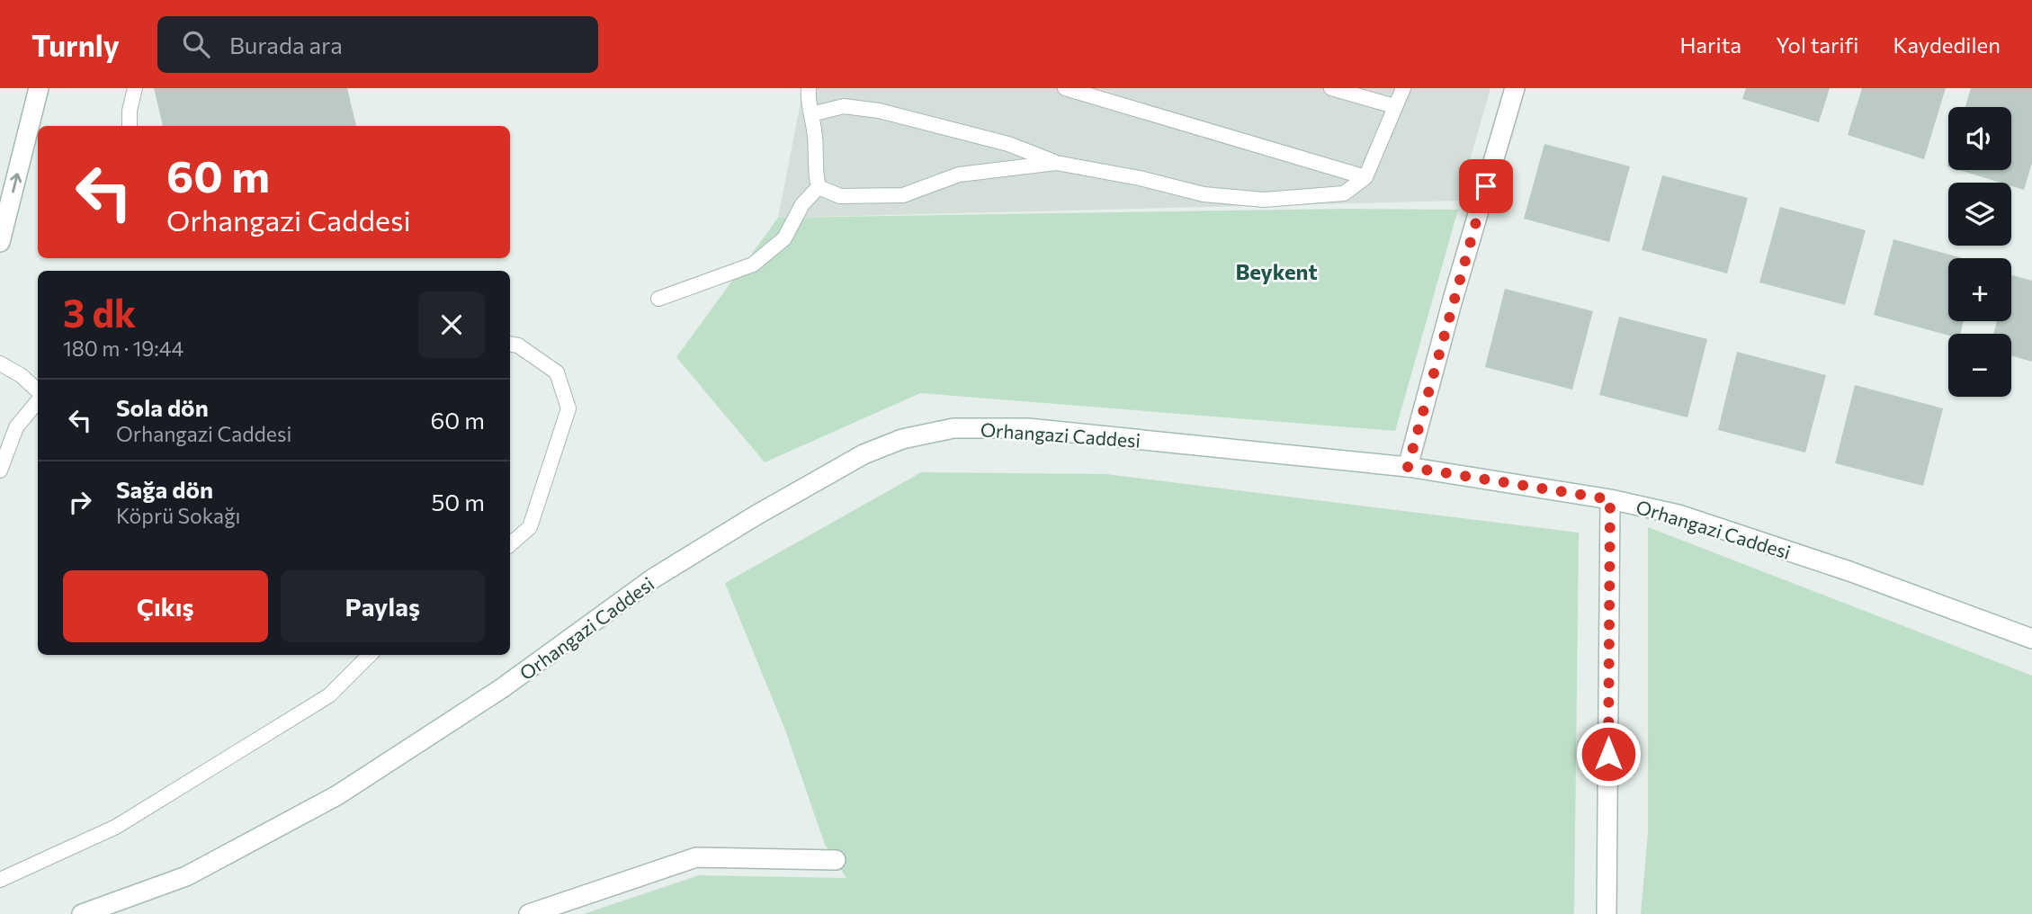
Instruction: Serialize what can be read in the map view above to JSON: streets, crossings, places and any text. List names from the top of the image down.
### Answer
{
  "streets": {
    "street": ["Orhangazi Caddesi"]
  },
  "districts": ["Beykent"],
  "page": {
    "header": "Turnly",
    "search": "Burada ara",
    "nav": ["Harita", "Yol tarifi", "Kaydedilen"],
    "map_buttons": ["+", "−"],
    "turn": ["60 m", "Orhangazi Caddesi"],
    "heading": ["3 dk", "180 m · 19:44"],
    "list": [
      {
        "name": "Sola dön",
        "note": "Orhangazi Caddesi",
        "value": "60 m"
      },
      {
        "name": "Sağa dön",
        "note": "Köprü Sokağı",
        "value": "50 m"
      }
    ],
    "buttons": ["Çıkış", "Paylaş"]
  }
}
